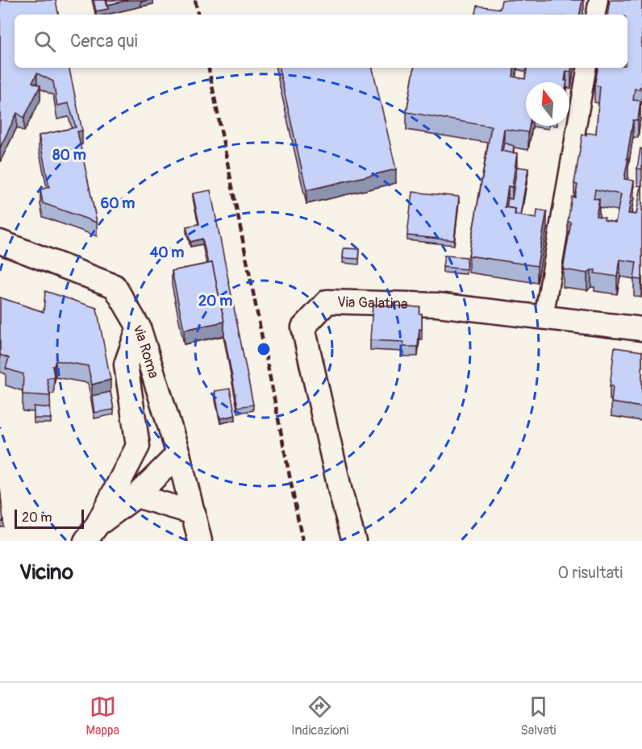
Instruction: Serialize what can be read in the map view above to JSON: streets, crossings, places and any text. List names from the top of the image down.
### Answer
{
  "streets": {
    "street": ["Via Galatina", "via Roma"]
  },
  "scale_bar": "20 m",
  "north": "top",
  "page": {
    "search": "Cerca qui",
    "scale": "20 m",
    "heading": ["Vicino", "0 risultati"],
    "nav": ["Mappa", "Indicazioni", "Salvati"]
  },
  "rings": [
    "80 m",
    "60 m",
    "40 m",
    "20 m"
  ]
}
